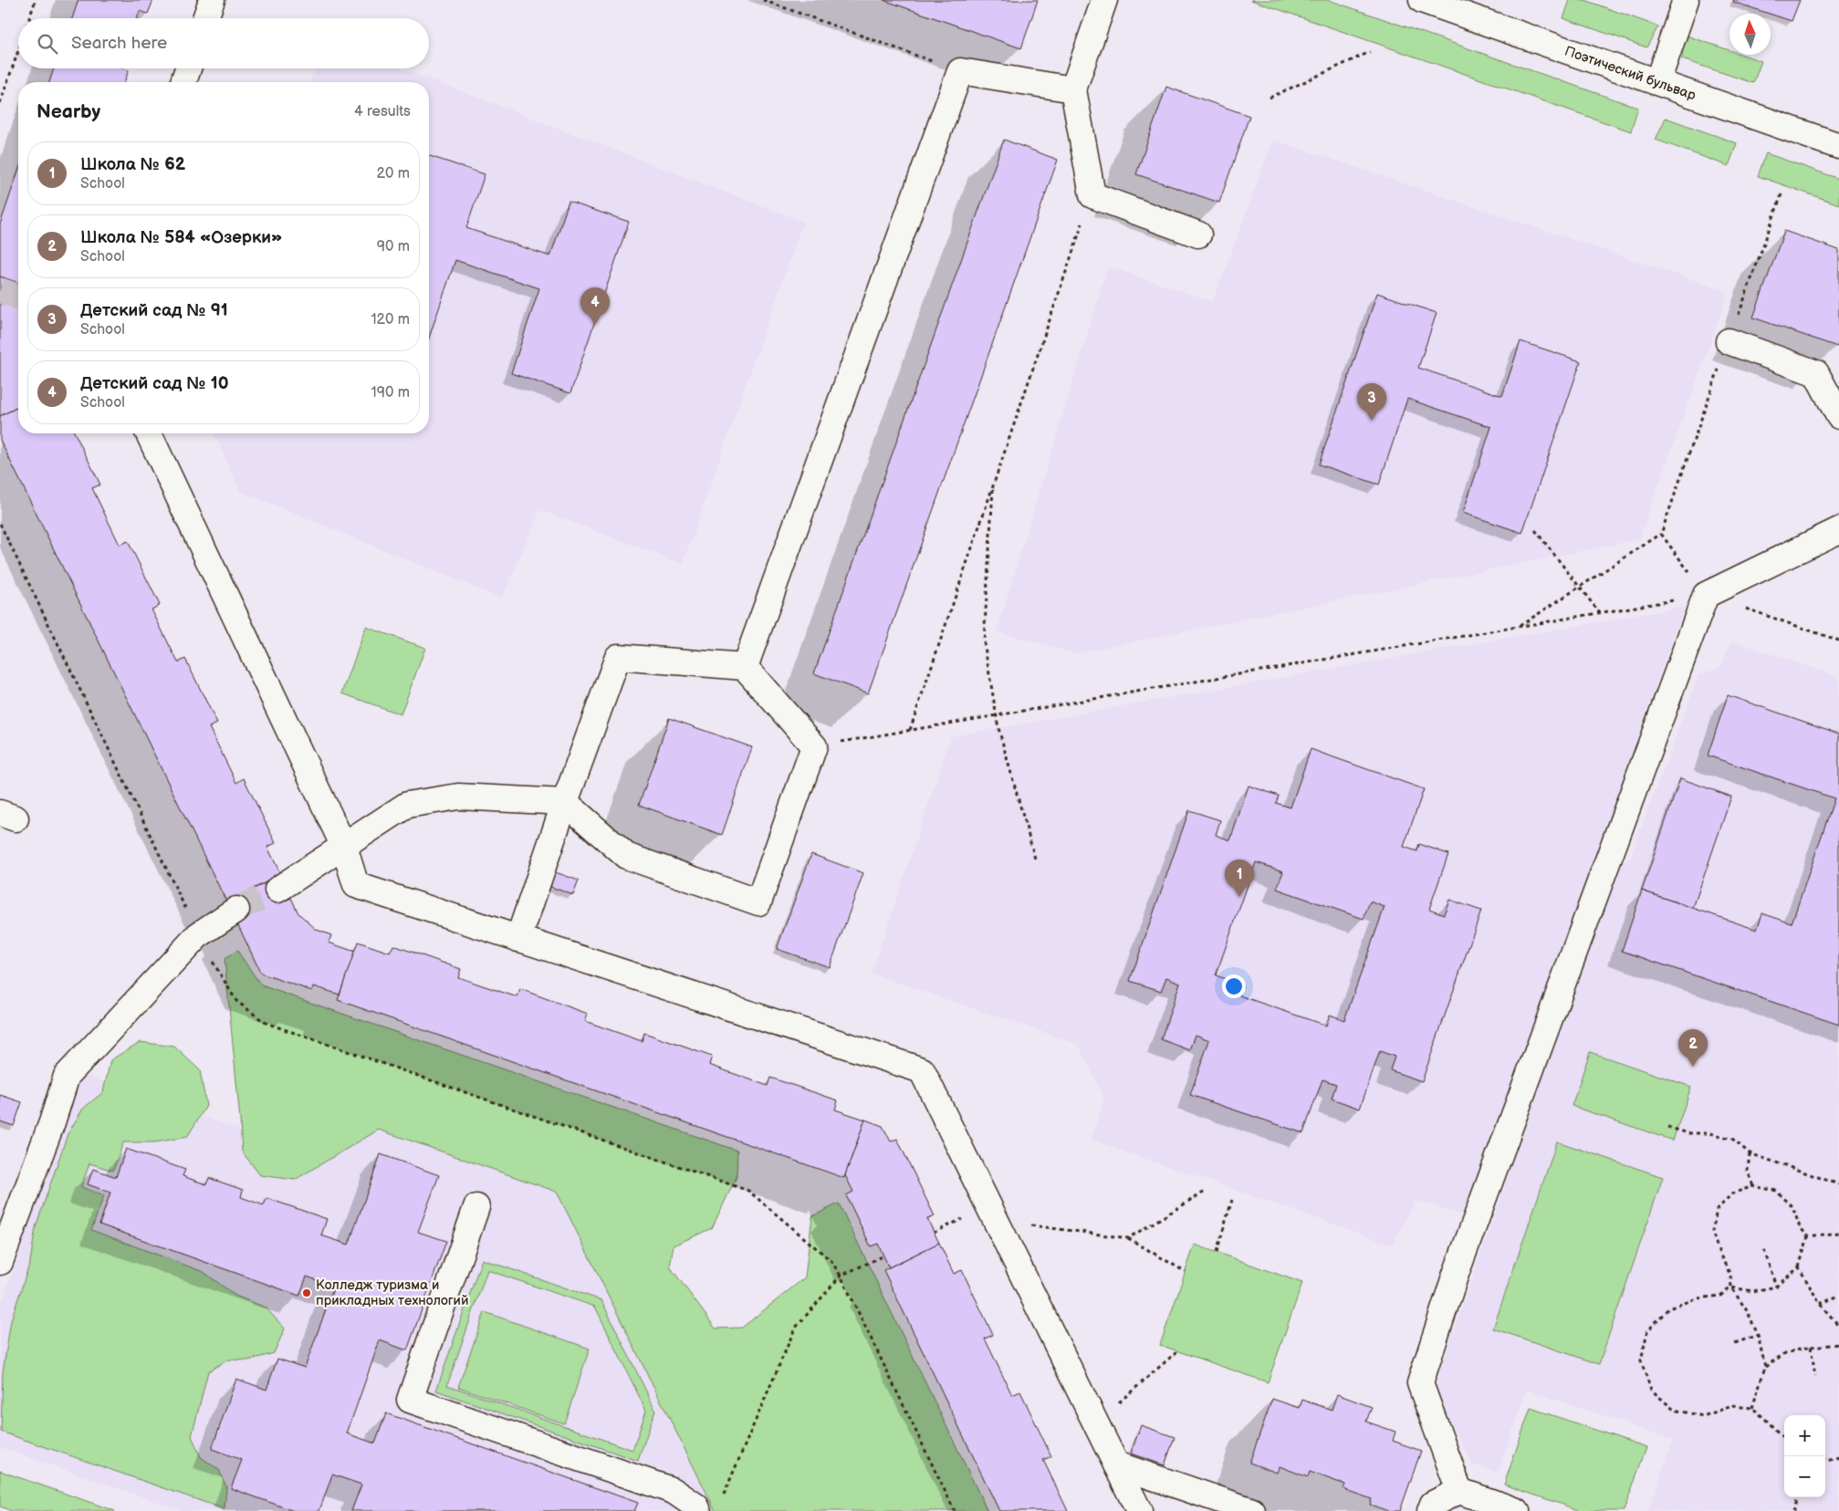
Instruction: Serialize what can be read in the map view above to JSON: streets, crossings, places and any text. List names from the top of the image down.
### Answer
{
  "streets": {
    "street": ["Поэтический бульвар"]
  },
  "places": ["Колледж туризма и прикладных технологий"],
  "north": "top",
  "page": {
    "search": "Search here",
    "heading": ["Nearby", "4 results"],
    "list": [
      {
        "mark": "1",
        "name": "Школа № 62",
        "note": "School",
        "value": "20 m"
      },
      {
        "mark": "2",
        "name": "Школа № 584 «Озерки»",
        "note": "School",
        "value": "90 m"
      },
      {
        "mark": "3",
        "name": "Детский сад № 91",
        "note": "School",
        "value": "120 m"
      },
      {
        "mark": "4",
        "name": "Детский сад № 10",
        "note": "School",
        "value": "190 m"
      }
    ],
    "pins": [
      "4",
      "3",
      "1",
      "2"
    ],
    "map_buttons": ["+", "−"]
  }
}
